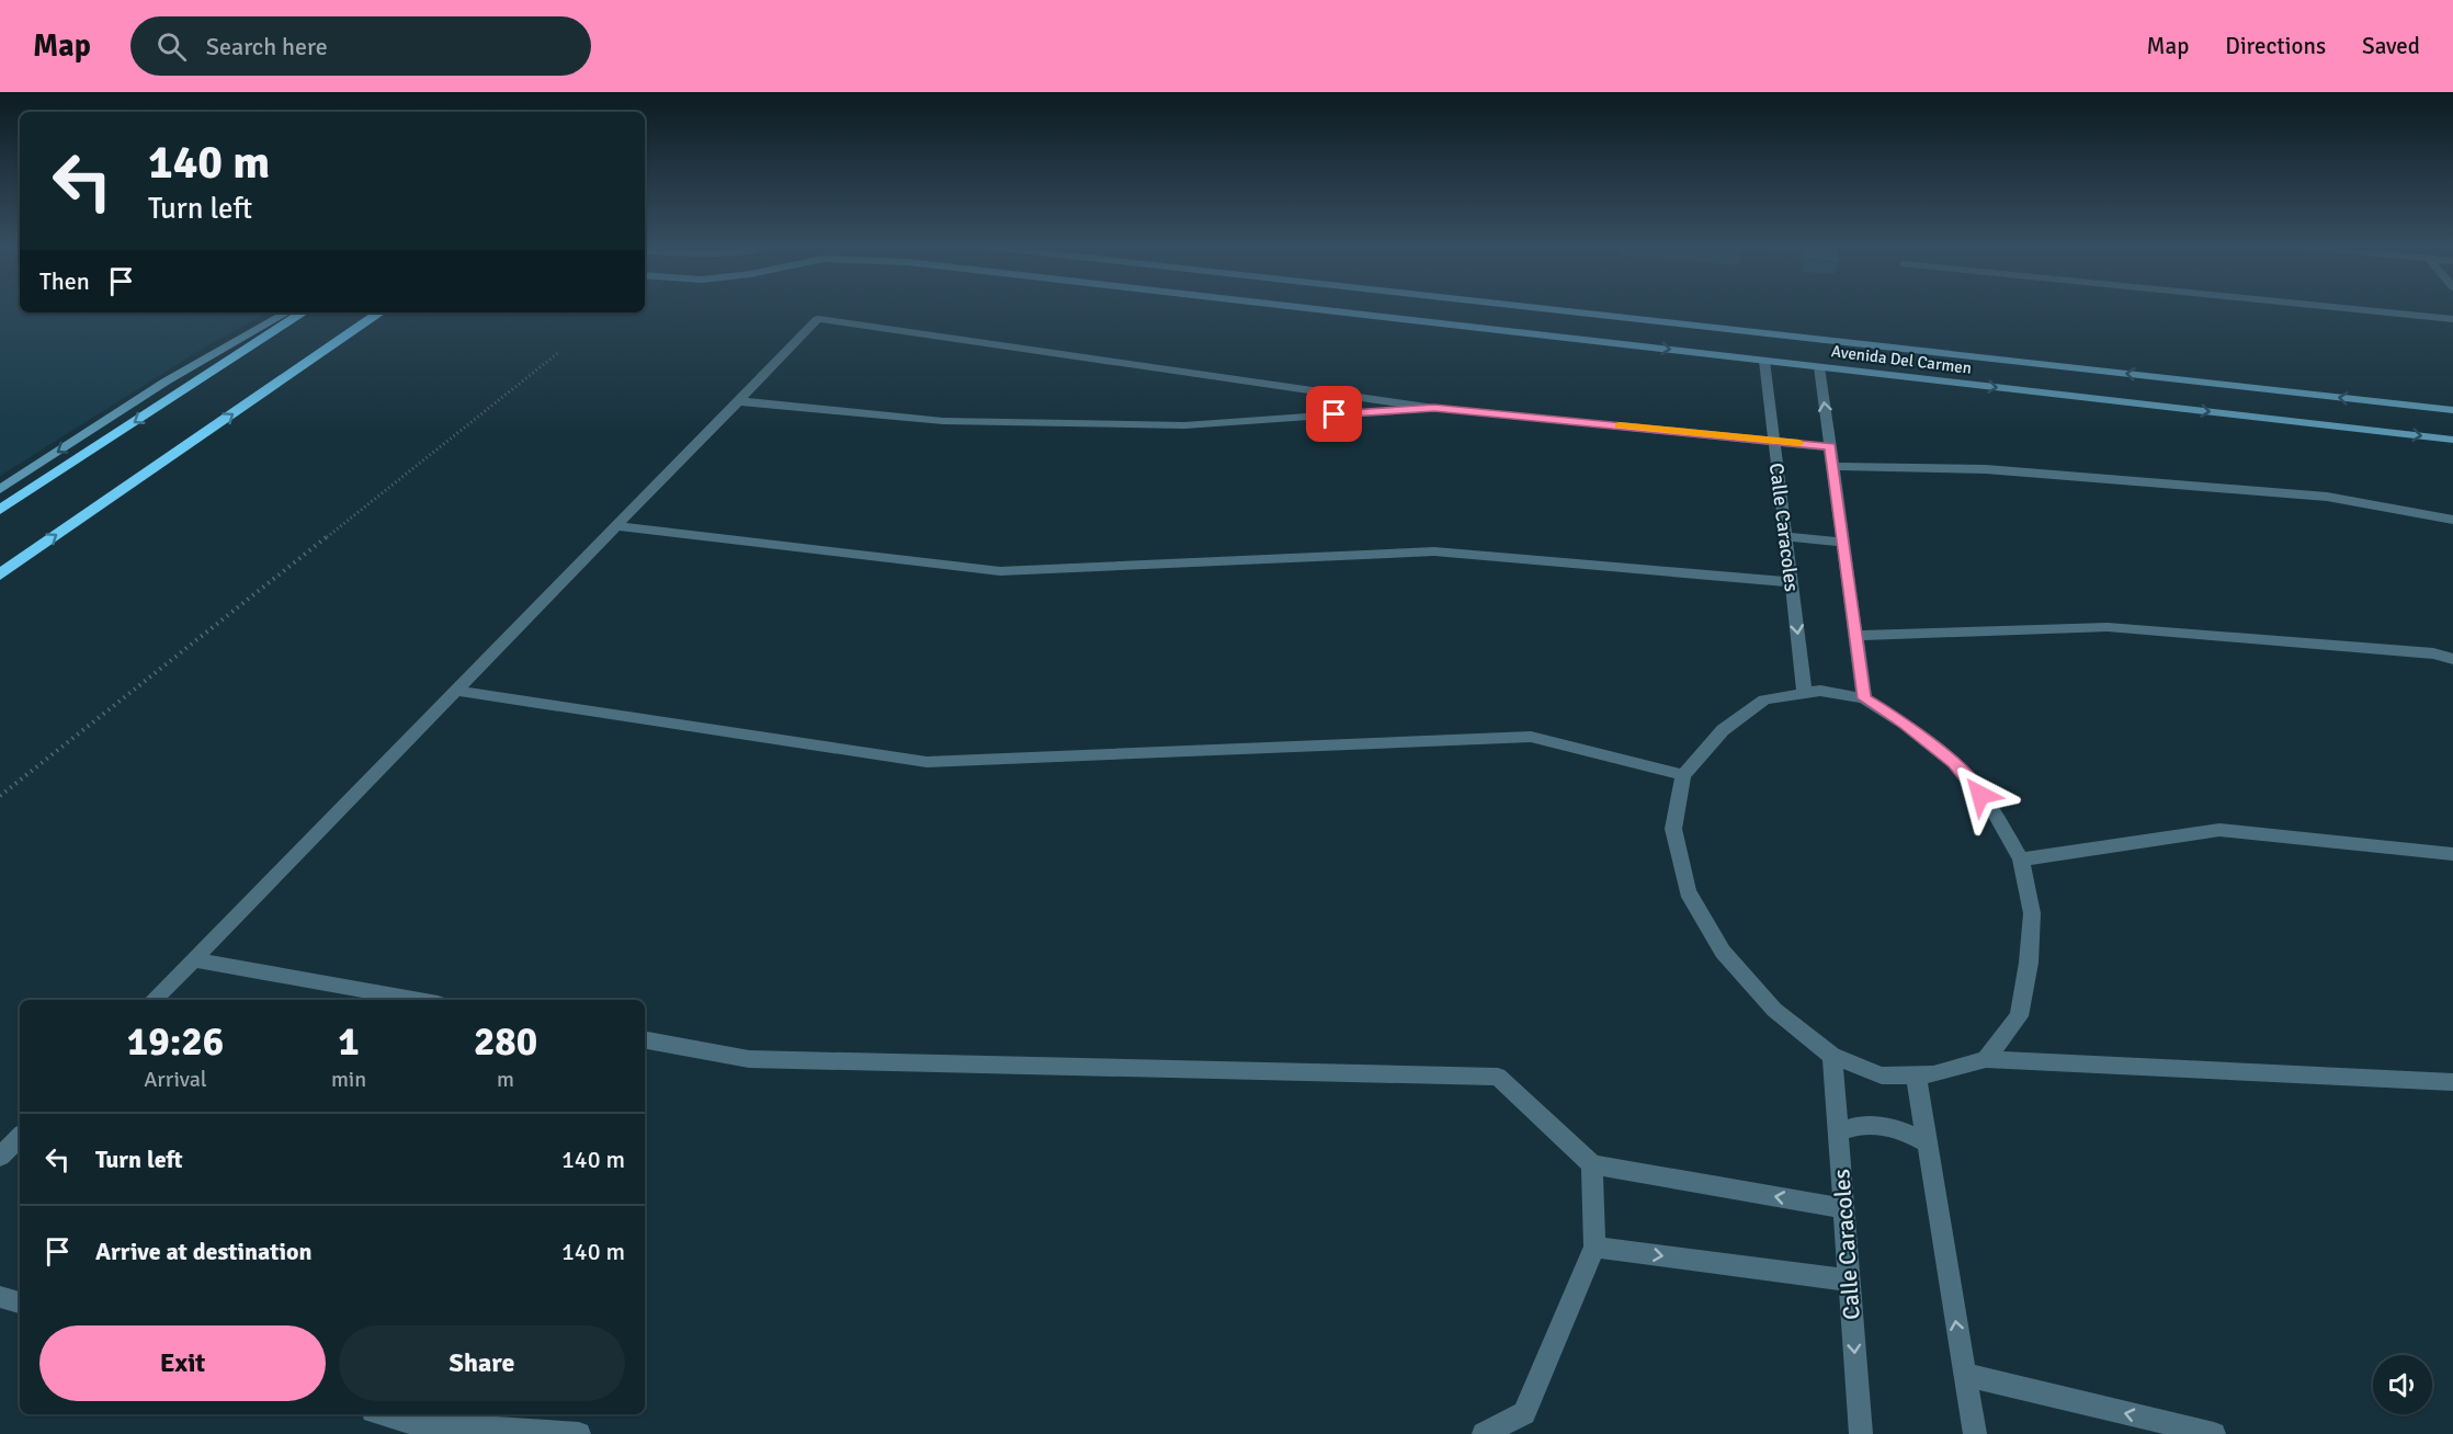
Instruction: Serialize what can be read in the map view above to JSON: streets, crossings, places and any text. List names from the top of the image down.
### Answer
{
  "streets": {
    "main road": ["Avenida Del Carmen"],
    "street": ["Calle Caracoles"]
  },
  "crossings": [
    ["Avenida Del Carmen", "Calle Caracoles"]
  ],
  "page": {
    "header": "Map",
    "search": "Search here",
    "nav": ["Map", "Directions", "Saved"],
    "turn": ["140 m", "Turn left"],
    "then": "Then",
    "eta": [
      "19:26",
      "Arrival",
      "1",
      "min",
      "280",
      "m"
    ],
    "list": [
      {
        "name": "Turn left",
        "value": "140 m"
      },
      {
        "name": "Arrive at destination",
        "value": "140 m"
      }
    ],
    "buttons": ["Exit", "Share"]
  }
}
